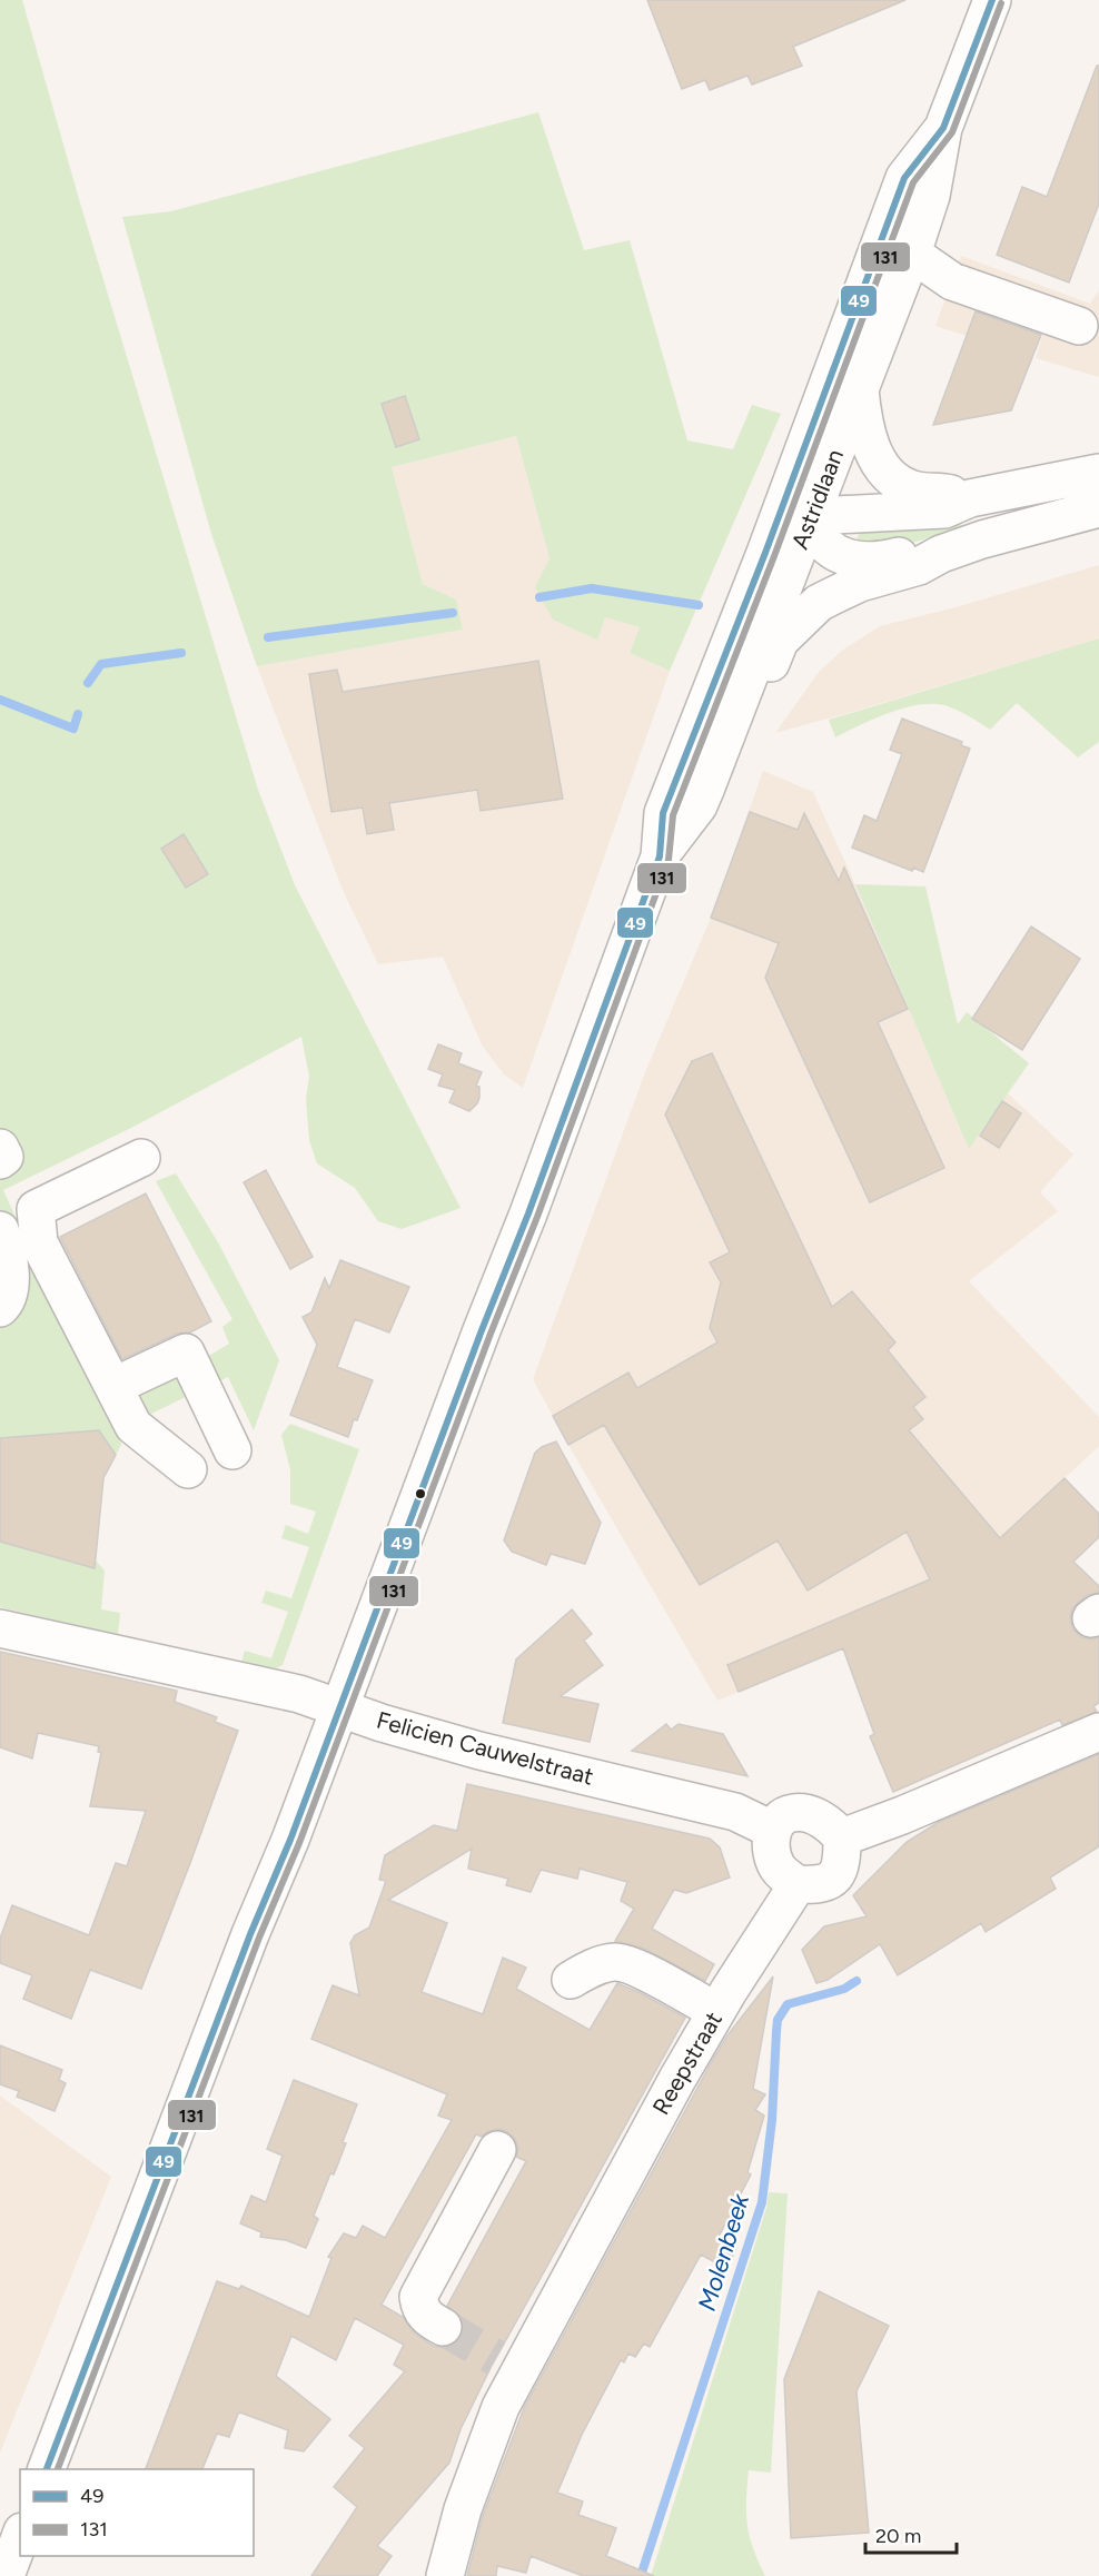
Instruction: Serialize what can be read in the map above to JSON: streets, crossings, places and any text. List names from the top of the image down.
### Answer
{
  "streets": {
    "main road": ["Astridlaan", "Felicien Cauwelstraat", "Reepstraat"]
  },
  "crossings": [
    ["Astridlaan", "Felicien Cauwelstraat"],
    ["Felicien Cauwelstraat", "Reepstraat"]
  ],
  "water": ["Molenbeek"],
  "lines": ["transit line 49", "transit line 131"],
  "legend": ["49", "131"],
  "scale_bar": "20 m"
}
